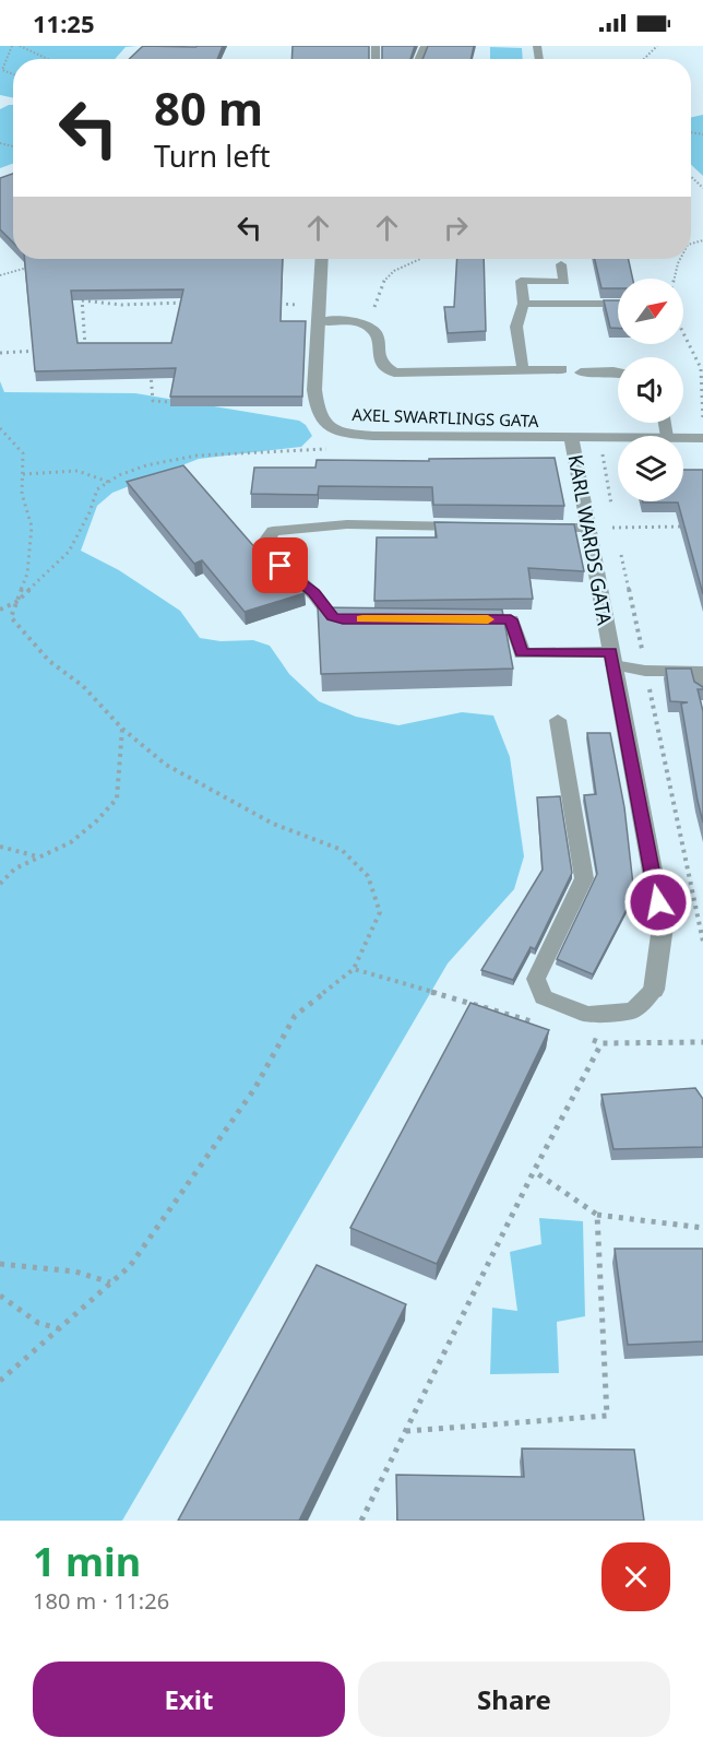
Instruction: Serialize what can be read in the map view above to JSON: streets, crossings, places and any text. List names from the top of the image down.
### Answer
{
  "streets": {
    "street": ["AXEL SWARTLINGS GATA", "KARL WARDS GATA"]
  },
  "crossings": [
    ["AXEL SWARTLINGS GATA", "KARL WARDS GATA"]
  ],
  "north": "top right",
  "page": {
    "status": "11:25",
    "turn": ["80 m", "Turn left"],
    "heading": ["1 min", "180 m · 11:26"],
    "buttons": ["Exit", "Share"]
  }
}
